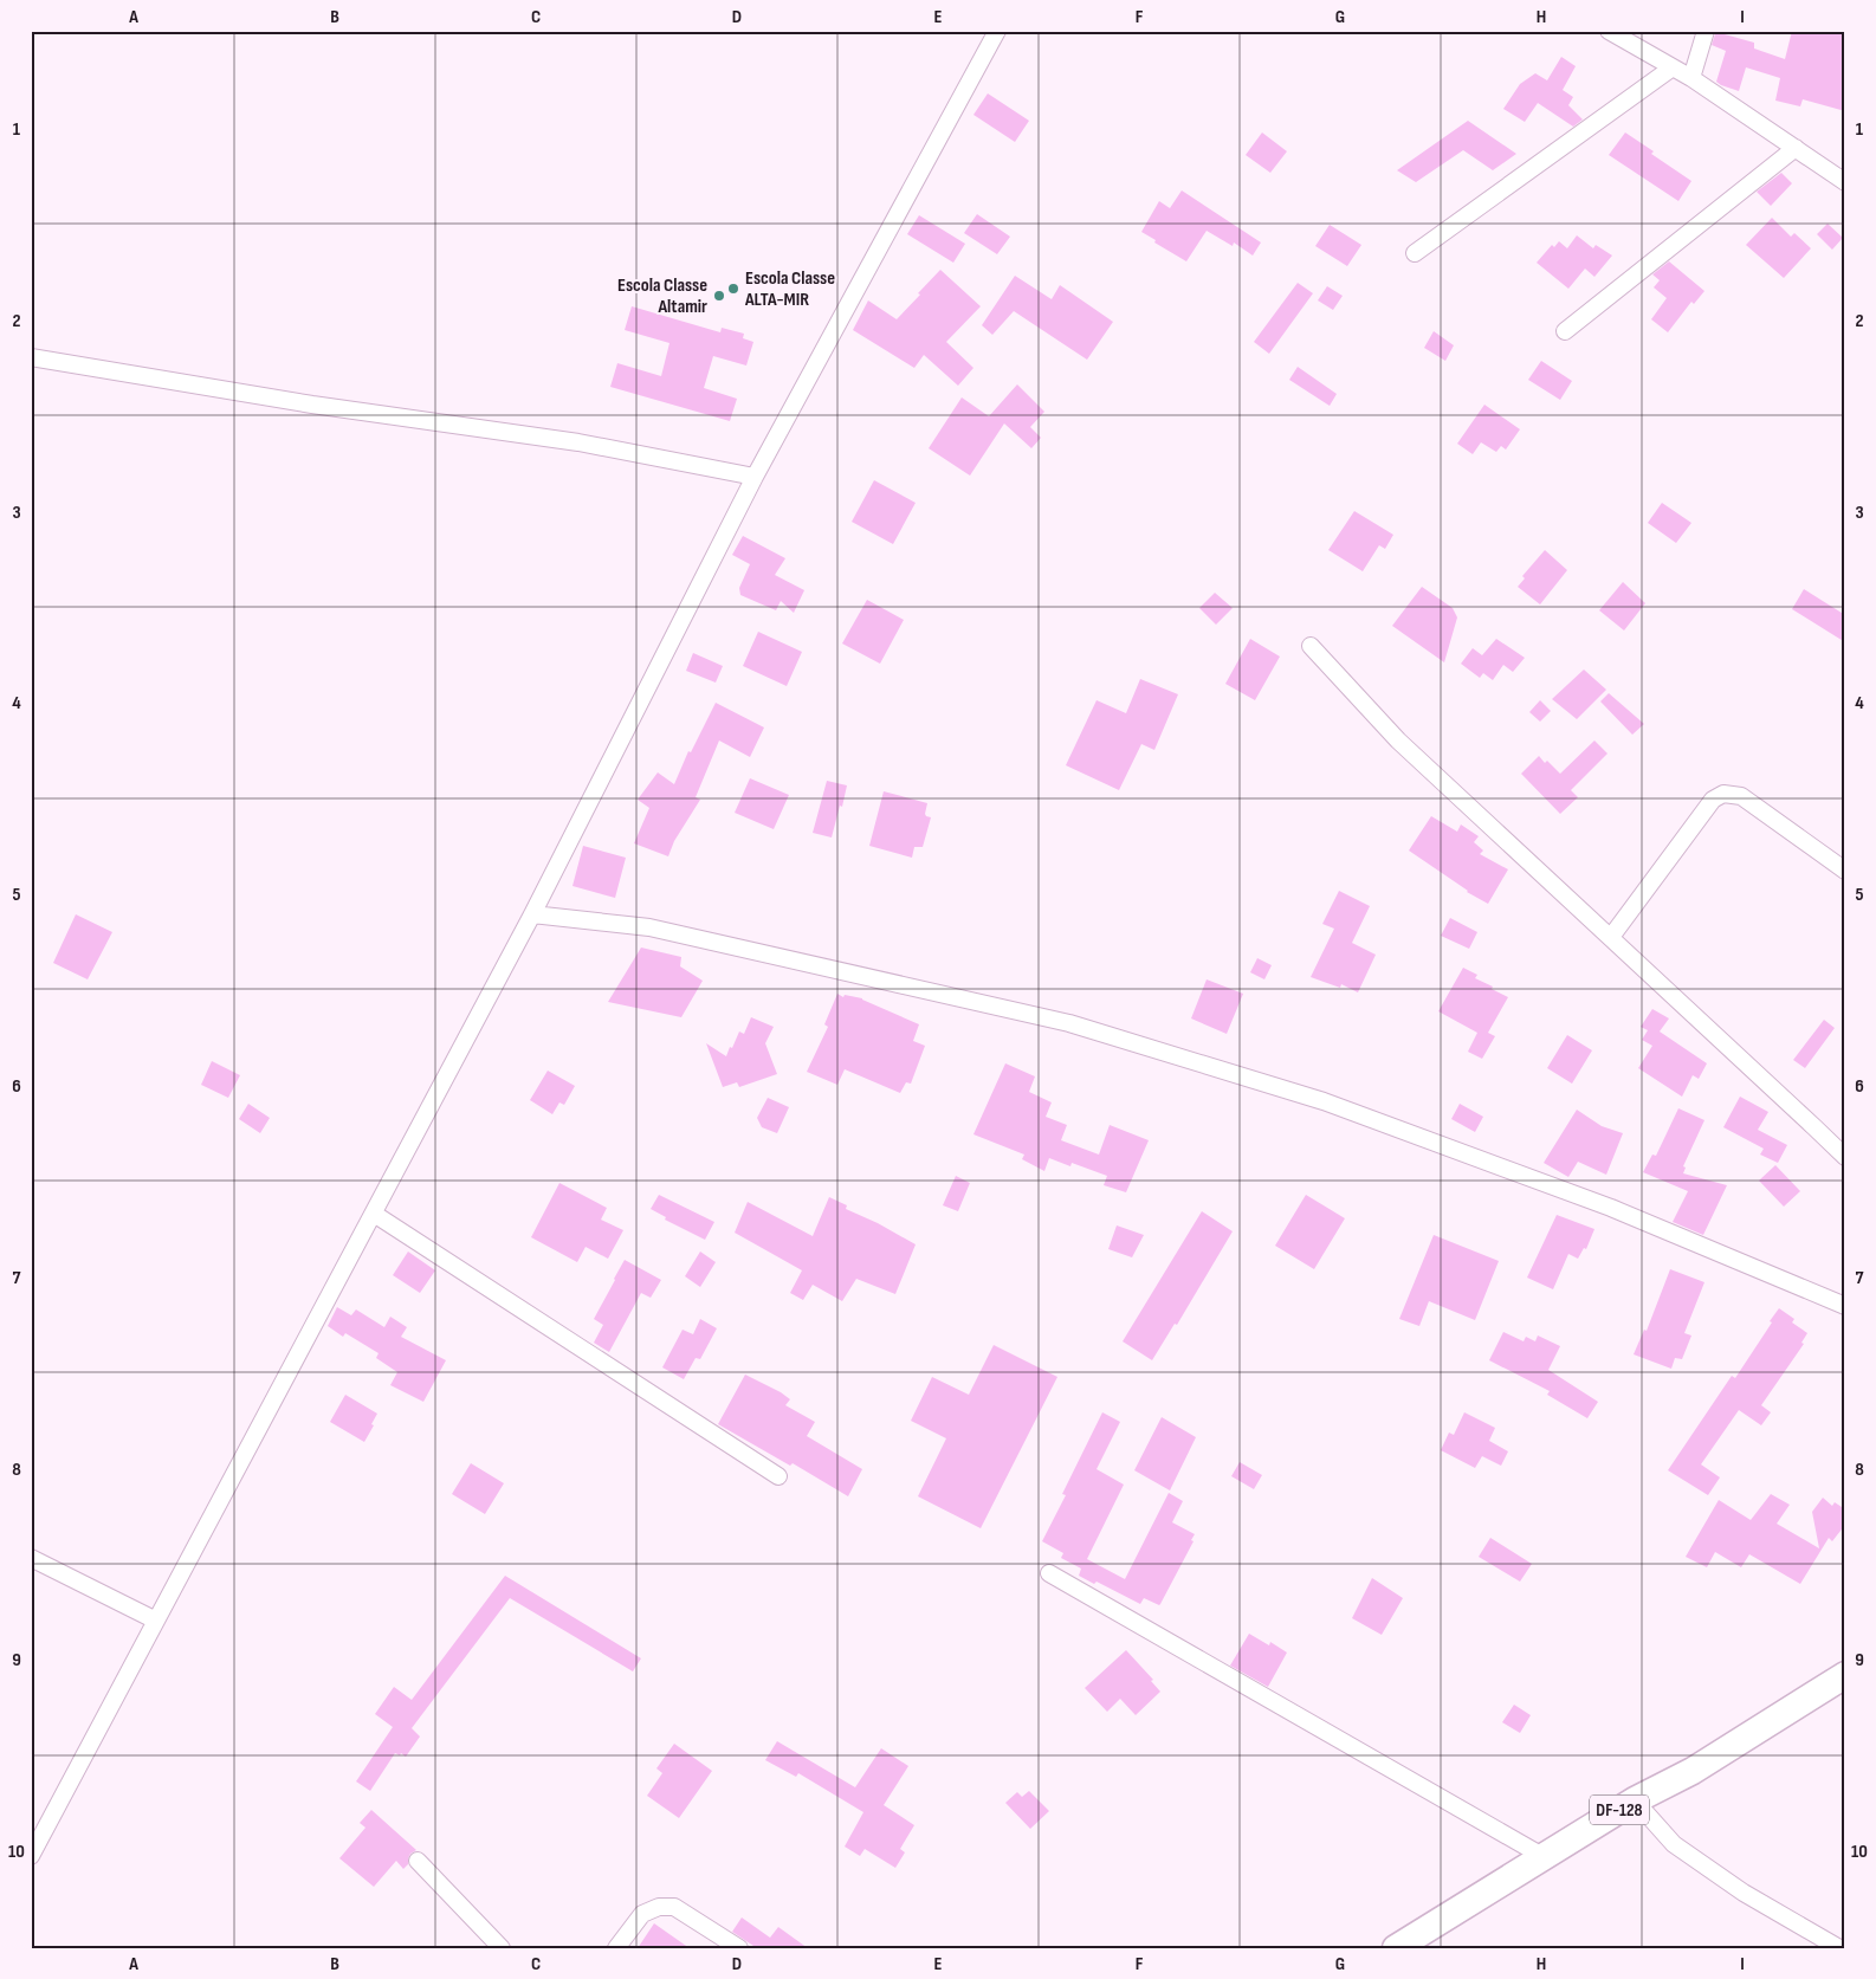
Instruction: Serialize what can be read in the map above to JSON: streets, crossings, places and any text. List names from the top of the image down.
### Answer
{
  "streets": {
    "main road": ["DF-128"]
  },
  "places": ["Escola Classe ALTA-MIR", "Escola Classe Altamir"],
  "grid": {
    "columns": [
      "A",
      "B",
      "C",
      "D",
      "E",
      "F",
      "G",
      "H",
      "I"
    ],
    "rows": [
      "1",
      "2",
      "3",
      "4",
      "5",
      "6",
      "7",
      "8",
      "9",
      "10"
    ]
  }
}
